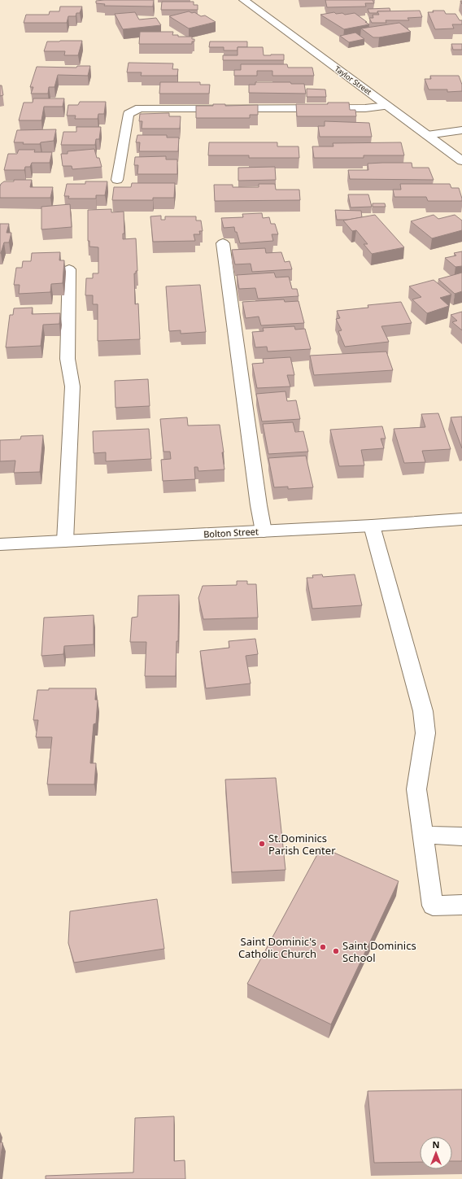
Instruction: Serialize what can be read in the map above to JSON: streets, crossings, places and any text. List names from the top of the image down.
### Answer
{
  "streets": {
    "street": ["Taylor Street", "Bolton Street"]
  },
  "places": ["St.Dominics Parish Center", "Saint Dominic's Catholic Church", "Saint Dominics School"],
  "north": "top"
}
